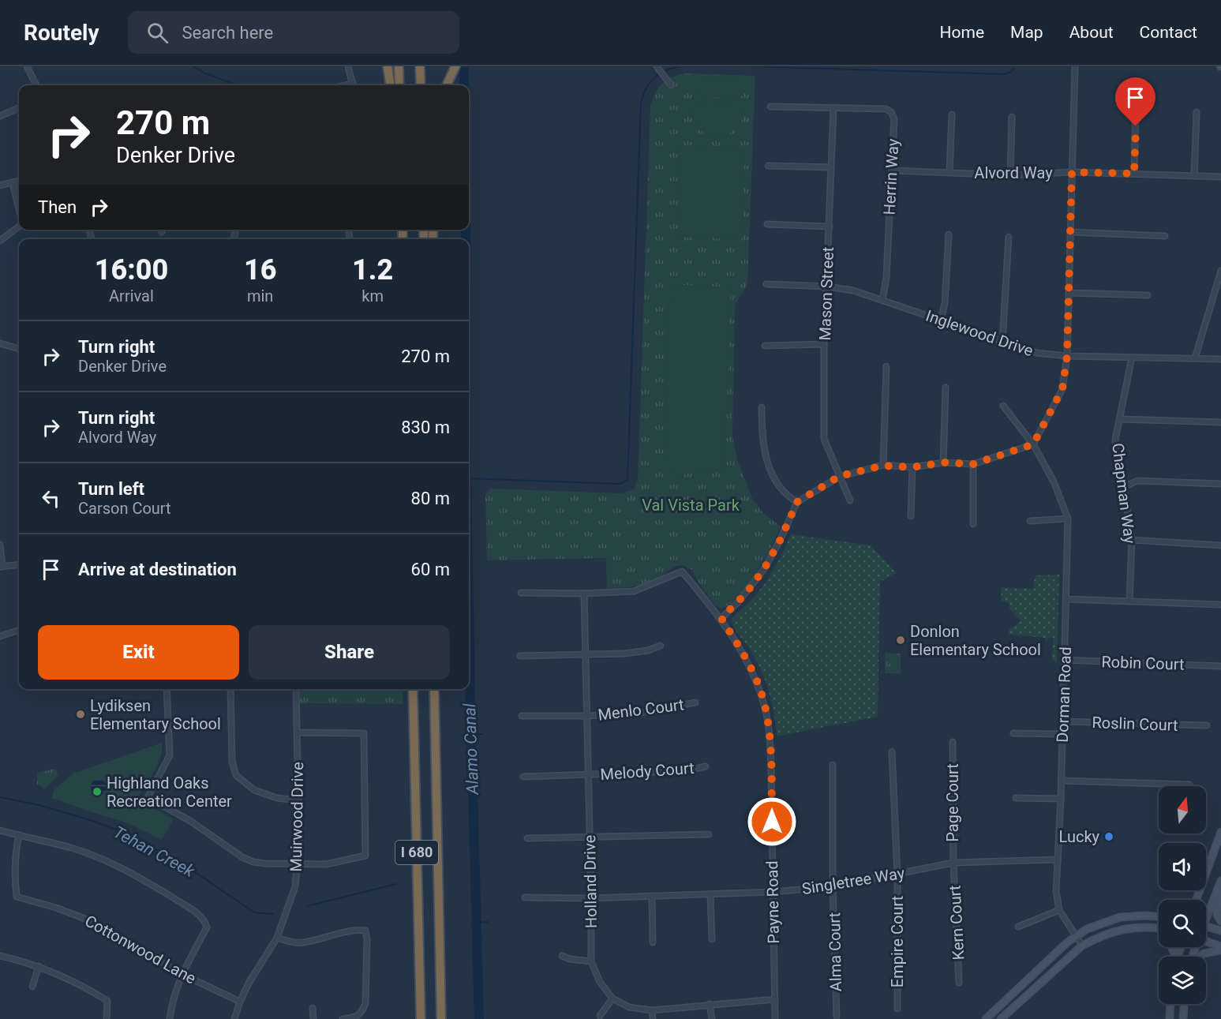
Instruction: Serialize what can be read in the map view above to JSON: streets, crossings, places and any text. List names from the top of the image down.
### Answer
{
  "streets": {
    "highway": ["I 680"],
    "street": [
      "Alvord Way",
      "Herrin Way",
      "Mason Street",
      "Inglewood Drive",
      "Chapman Way",
      "Robin Court",
      "Dorman Road",
      "Menlo Court",
      "Roslin Court",
      "Melody Court",
      "Page Court",
      "Muirwood Drive",
      "Singletree Way",
      "Holland Drive",
      "Payne Road",
      "Kern Court",
      "Empire Court",
      "Cottonwood Lane",
      "Alma Court"
    ]
  },
  "crossings": [
    ["Alvord Way", "Herrin Way"],
    ["Herrin Way", "Mason Street"],
    ["Herrin Way", "Inglewood Drive"],
    ["Mason Street", "Inglewood Drive"],
    ["Inglewood Drive", "Chapman Way"],
    ["Robin Court", "Dorman Road"],
    ["Dorman Road", "Roslin Court"],
    ["Dorman Road", "Singletree Way"],
    ["Menlo Court", "Holland Drive"],
    ["Melody Court", "Holland Drive"],
    ["Page Court", "Singletree Way"],
    ["Page Court", "Kern Court"],
    ["Muirwood Drive", "Cottonwood Lane"],
    ["Singletree Way", "Holland Drive"],
    ["Singletree Way", "Payne Road"],
    ["Singletree Way", "Kern Court"],
    ["Singletree Way", "Empire Court"],
    ["Singletree Way", "Alma Court"],
    ["Holland Drive", "Payne Road"]
  ],
  "water": ["Alamo Canal", "Tehan Creek"],
  "parks": ["Val Vista Park"],
  "places": [
    "Donlon Elementary School",
    "Lydiksen Elementary School",
    "Highland Oaks Recreation Center",
    "Lucky"
  ],
  "north": "top",
  "page": {
    "header": "Routely",
    "search": "Search here",
    "nav": [
      "Home",
      "Map",
      "About",
      "Contact"
    ],
    "turn": ["270 m", "Denker Drive"],
    "then": "Then",
    "eta": [
      "16:00",
      "Arrival",
      "16",
      "min",
      "1.2",
      "km"
    ],
    "list": [
      {
        "name": "Turn right",
        "note": "Denker Drive",
        "value": "270 m"
      },
      {
        "name": "Turn right",
        "note": "Alvord Way",
        "value": "830 m"
      },
      {
        "name": "Turn left",
        "note": "Carson Court",
        "value": "80 m"
      },
      {
        "name": "Arrive at destination",
        "value": "60 m"
      }
    ],
    "buttons": ["Exit", "Share"]
  }
}
